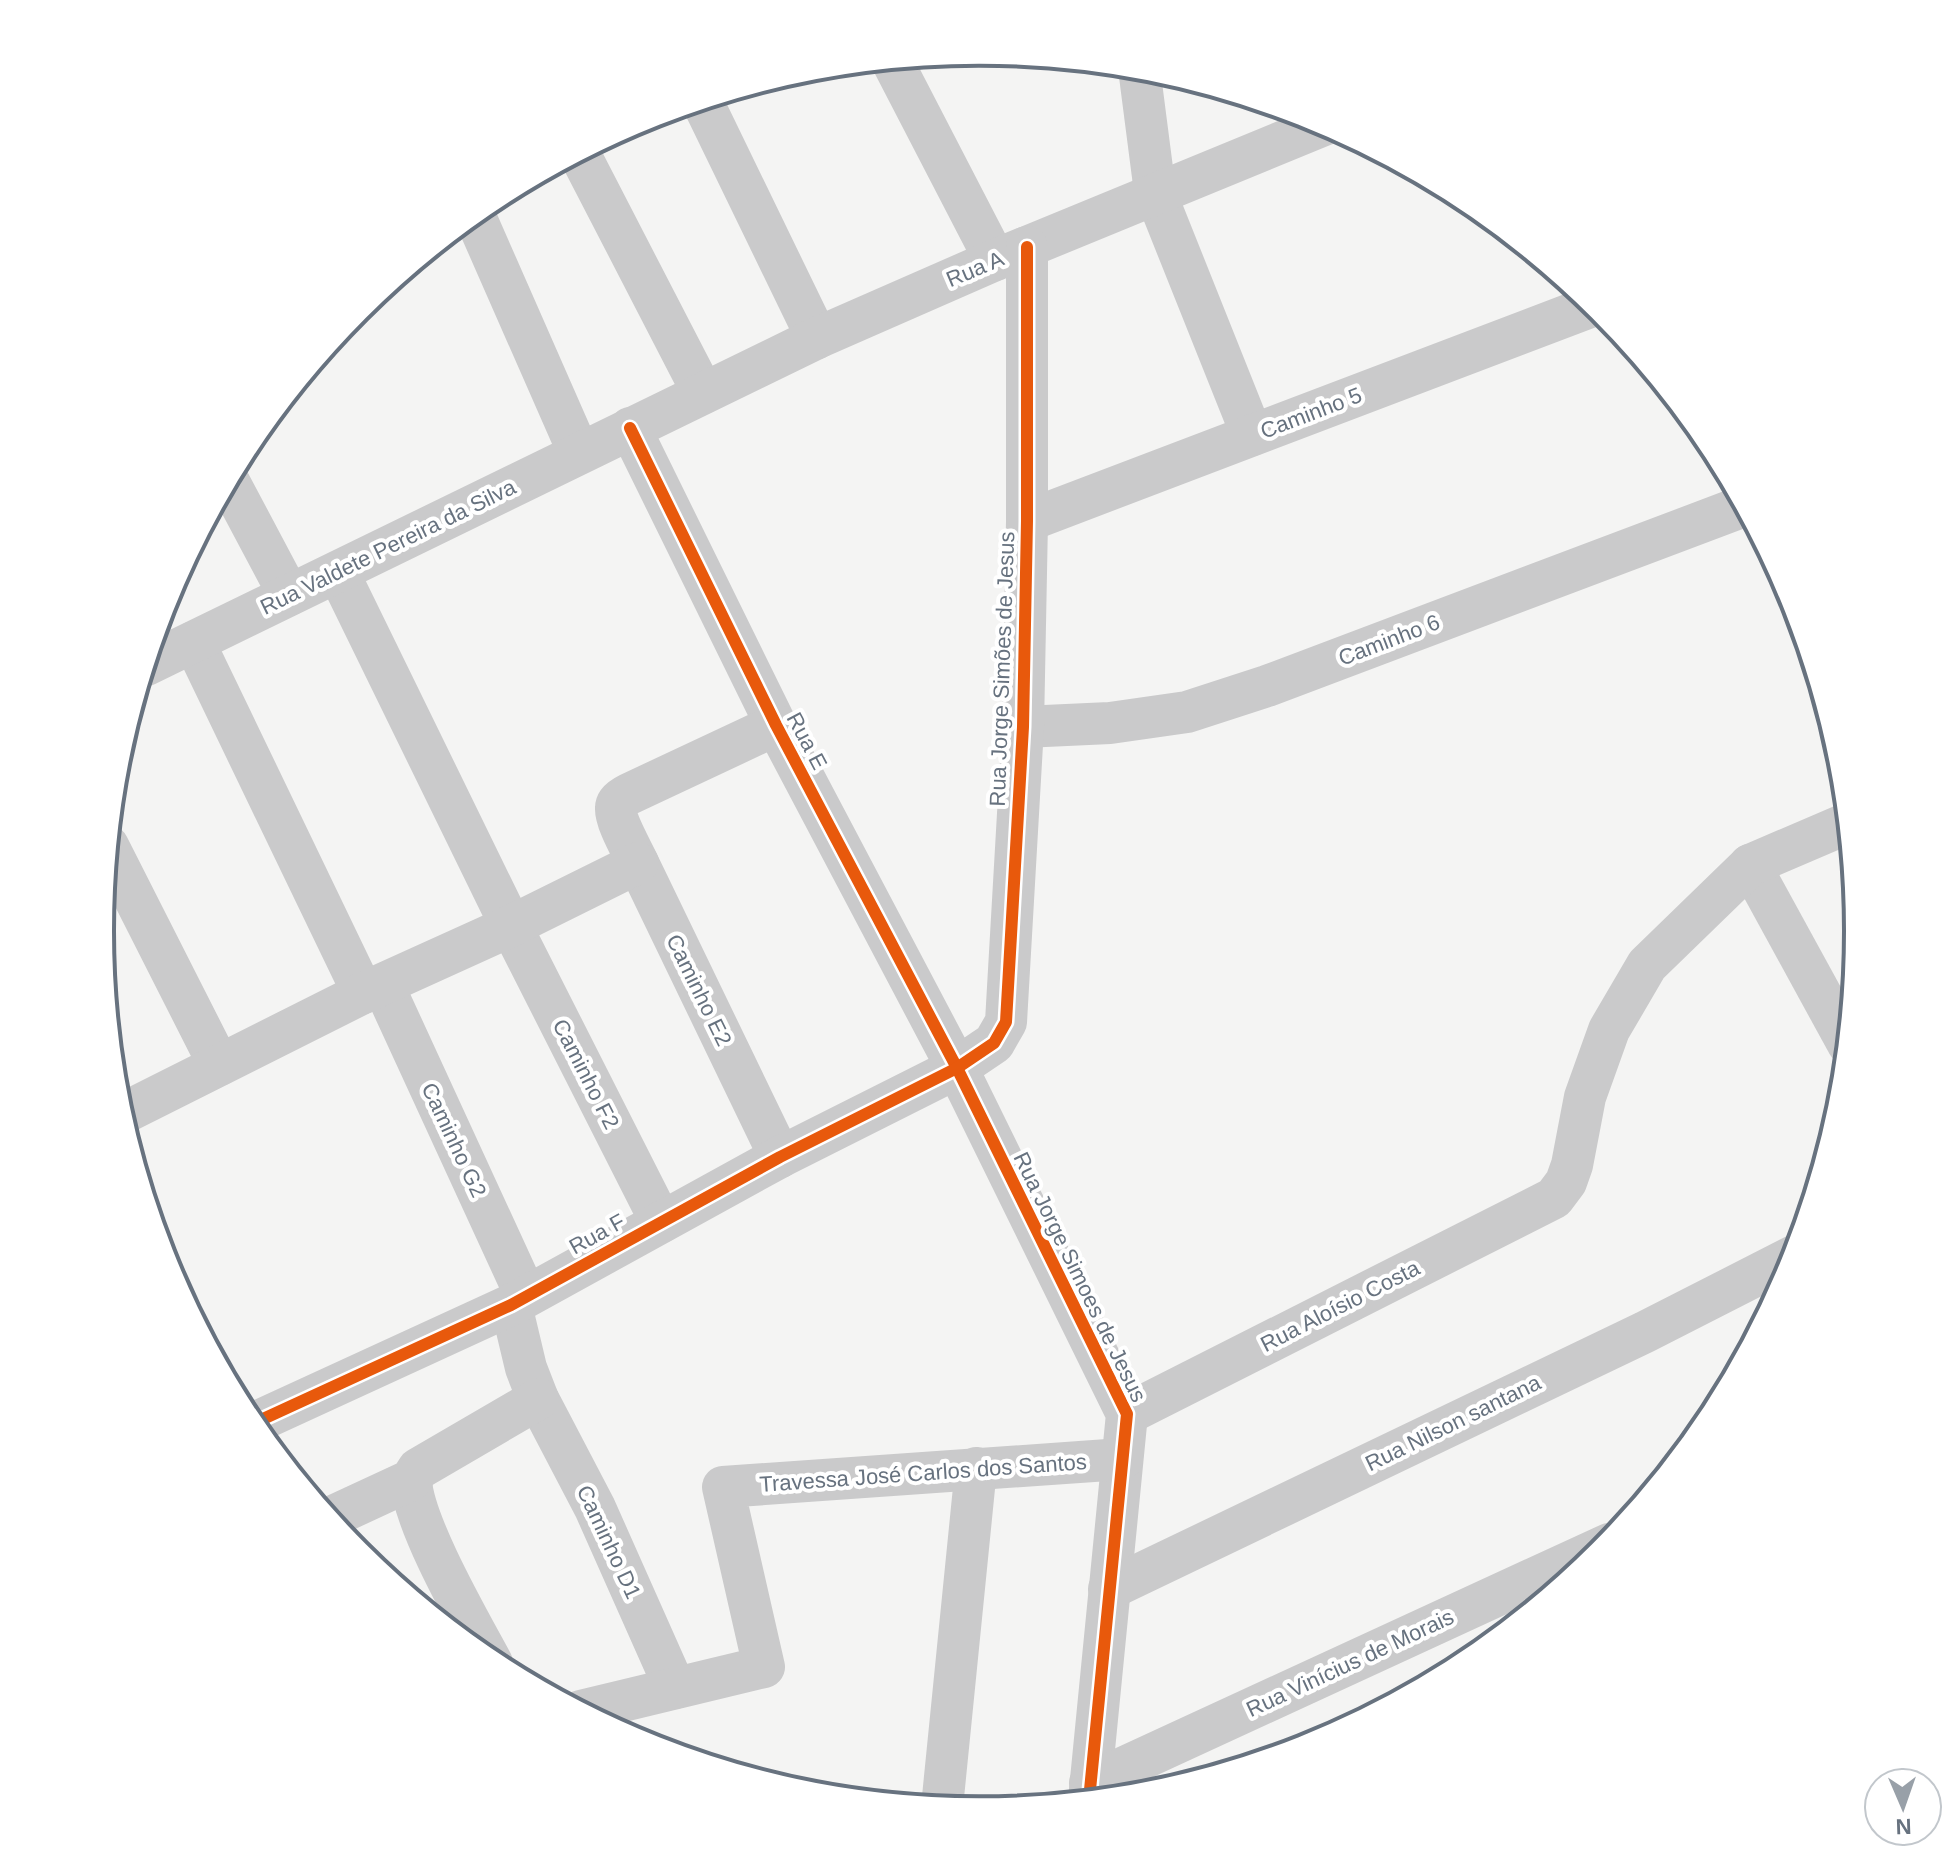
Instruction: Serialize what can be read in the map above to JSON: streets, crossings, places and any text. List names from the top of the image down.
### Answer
{
  "streets": {
    "street": [
      "Rua A",
      "Caminho 5",
      "Rua Valdete Pereira da Silva",
      "Caminho 6",
      "Rua Jorge Simões de Jesus",
      "Rua E",
      "Caminho E2",
      "Caminho F2",
      "Caminho G2",
      "Rua F",
      "Rua Jorge Simoes de Jesus",
      "Rua Aloísio Costa",
      "Rua Nilson santana",
      "Travessa José Carlos dos Santos",
      "Caminho D1",
      "Rua Vinícius de Morais"
    ]
  },
  "crossings": [
    ["Rua A", "Rua Valdete Pereira da Silva"],
    ["Rua A", "Rua Jorge Simões de Jesus"],
    ["Rua A", "Rua E"],
    ["Caminho 5", "Rua Jorge Simões de Jesus"],
    ["Rua Valdete Pereira da Silva", "Rua E"],
    ["Rua Valdete Pereira da Silva", "Caminho F2"],
    ["Rua Valdete Pereira da Silva", "Caminho G2"],
    ["Caminho 6", "Rua Jorge Simões de Jesus"],
    ["Rua Jorge Simões de Jesus", "Rua E"],
    ["Rua Jorge Simões de Jesus", "Rua F"],
    ["Rua Jorge Simões de Jesus", "Rua Jorge Simoes de Jesus"],
    ["Rua E", "Caminho E2"],
    ["Rua E", "Rua F"],
    ["Rua E", "Rua Jorge Simoes de Jesus"],
    ["Caminho E2", "Rua F"],
    ["Caminho F2", "Rua F"],
    ["Caminho G2", "Rua F"],
    ["Caminho G2", "Caminho D1"],
    ["Rua F", "Rua Jorge Simoes de Jesus"],
    ["Rua Jorge Simoes de Jesus", "Rua Aloísio Costa"],
    ["Rua Jorge Simoes de Jesus", "Rua Nilson santana"],
    ["Rua Jorge Simoes de Jesus", "Travessa José Carlos dos Santos"],
    ["Travessa José Carlos dos Santos", "Caminho D1"]
  ],
  "north": "bottom"
}
